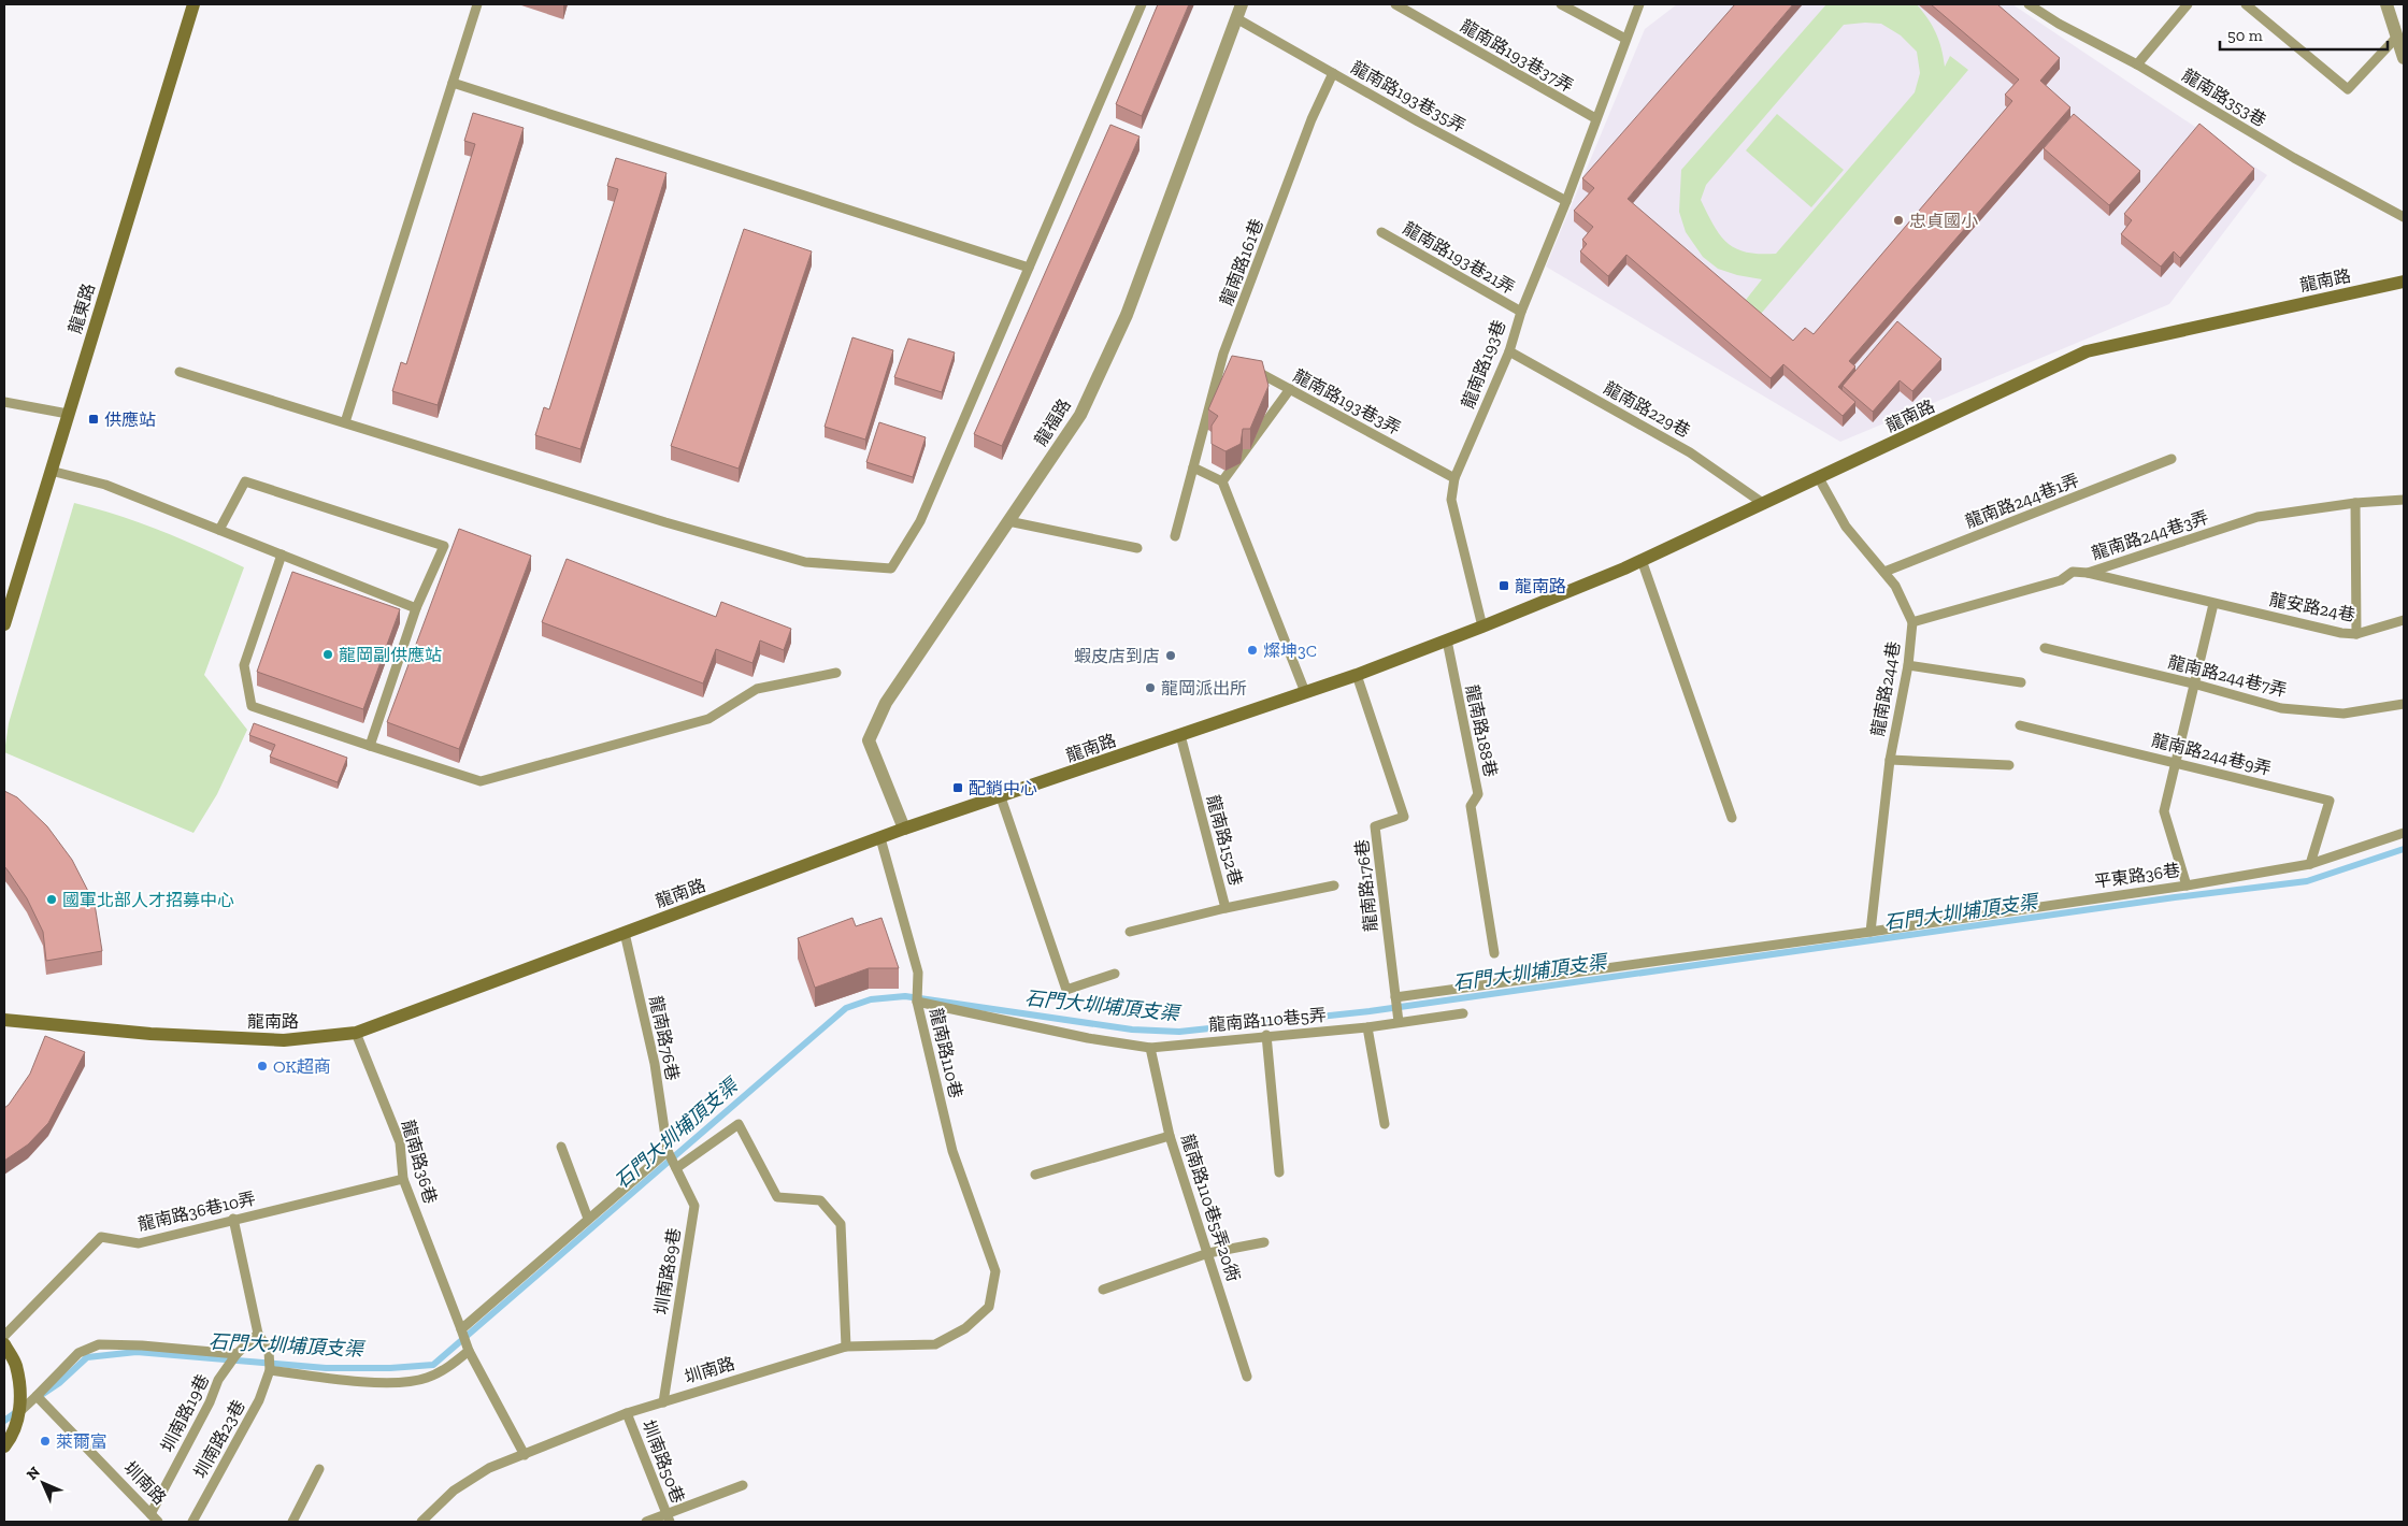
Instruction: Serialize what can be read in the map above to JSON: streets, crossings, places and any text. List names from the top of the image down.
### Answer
{
  "streets": {
    "main road": ["龍南路", "龍東路"],
    "street": ["龍福路"],
    "lane": [
      "龍南路193巷37弄",
      "龍南路193巷35弄",
      "龍南路353巷",
      "龍南路193巷21弄",
      "龍南路161巷",
      "龍南路193巷",
      "龍南路193巷3弄",
      "龍南路229巷",
      "龍南路244巷1弄",
      "龍南路244巷3弄",
      "龍安路24巷",
      "龍南路244巷7弄",
      "龍南路244巷",
      "龍南路188巷",
      "龍南路244巷9弄",
      "龍南路152巷",
      "平東路36巷",
      "龍南路176巷",
      "龍南路110巷5弄",
      "龍南路76巷",
      "龍南路110巷",
      "龍南路36巷",
      "龍南路110巷5弄20衖",
      "龍南路36巷10弄",
      "圳南路89巷",
      "圳南路",
      "圳南路19巷",
      "圳南路23巷",
      "圳南路50巷"
    ]
  },
  "crossings": [
    ["龍南路193巷37弄", "龍南路193巷"],
    ["龍南路193巷35弄", "龍南路161巷"],
    ["龍南路193巷35弄", "龍南路193巷"],
    ["龍南路193巷35弄", "龍福路"],
    ["龍南路193巷21弄", "龍南路193巷"],
    ["龍南路", "龍南路193巷"],
    ["龍南路", "龍南路229巷"],
    ["龍南路", "龍福路"],
    ["龍南路", "龍南路244巷"],
    ["龍南路", "龍南路188巷"],
    ["龍南路", "龍南路152巷"],
    ["龍南路", "龍南路176巷"],
    ["龍南路", "龍南路76巷"],
    ["龍南路", "龍南路110巷"],
    ["龍南路", "龍南路36巷"],
    ["龍南路193巷", "龍南路193巷3弄"],
    ["龍南路193巷", "龍南路229巷"],
    ["龍南路244巷1弄", "龍南路244巷"],
    ["龍南路244巷3弄", "龍安路24巷"],
    ["龍南路244巷3弄", "龍南路244巷"],
    ["龍南路244巷", "平東路36巷"],
    ["龍南路244巷9弄", "平東路36巷"],
    ["平東路36巷", "龍南路176巷"],
    ["龍南路176巷", "龍南路110巷5弄"],
    ["龍南路110巷5弄", "龍南路110巷"],
    ["龍南路110巷5弄", "龍南路110巷5弄20衖"],
    ["龍南路76巷", "圳南路89巷"],
    ["龍南路110巷", "圳南路"],
    ["龍南路36巷", "龍南路36巷10弄"],
    ["圳南路89巷", "圳南路"],
    ["圳南路", "圳南路19巷"],
    ["圳南路", "圳南路50巷"]
  ],
  "water": ["石門大圳埔頂支渠"],
  "places": {
    "other": [
      "忠貞國小",
      "燦坤3C",
      "龍岡副供應站",
      "蝦皮店到店",
      "龍岡派出所",
      "國軍北部人才招募中心",
      "OK超商",
      "萊爾富"
    ],
    "transit": ["供應站", "龍南路", "配銷中心"]
  },
  "scale_bar": "50 m",
  "north": "top left"
}
